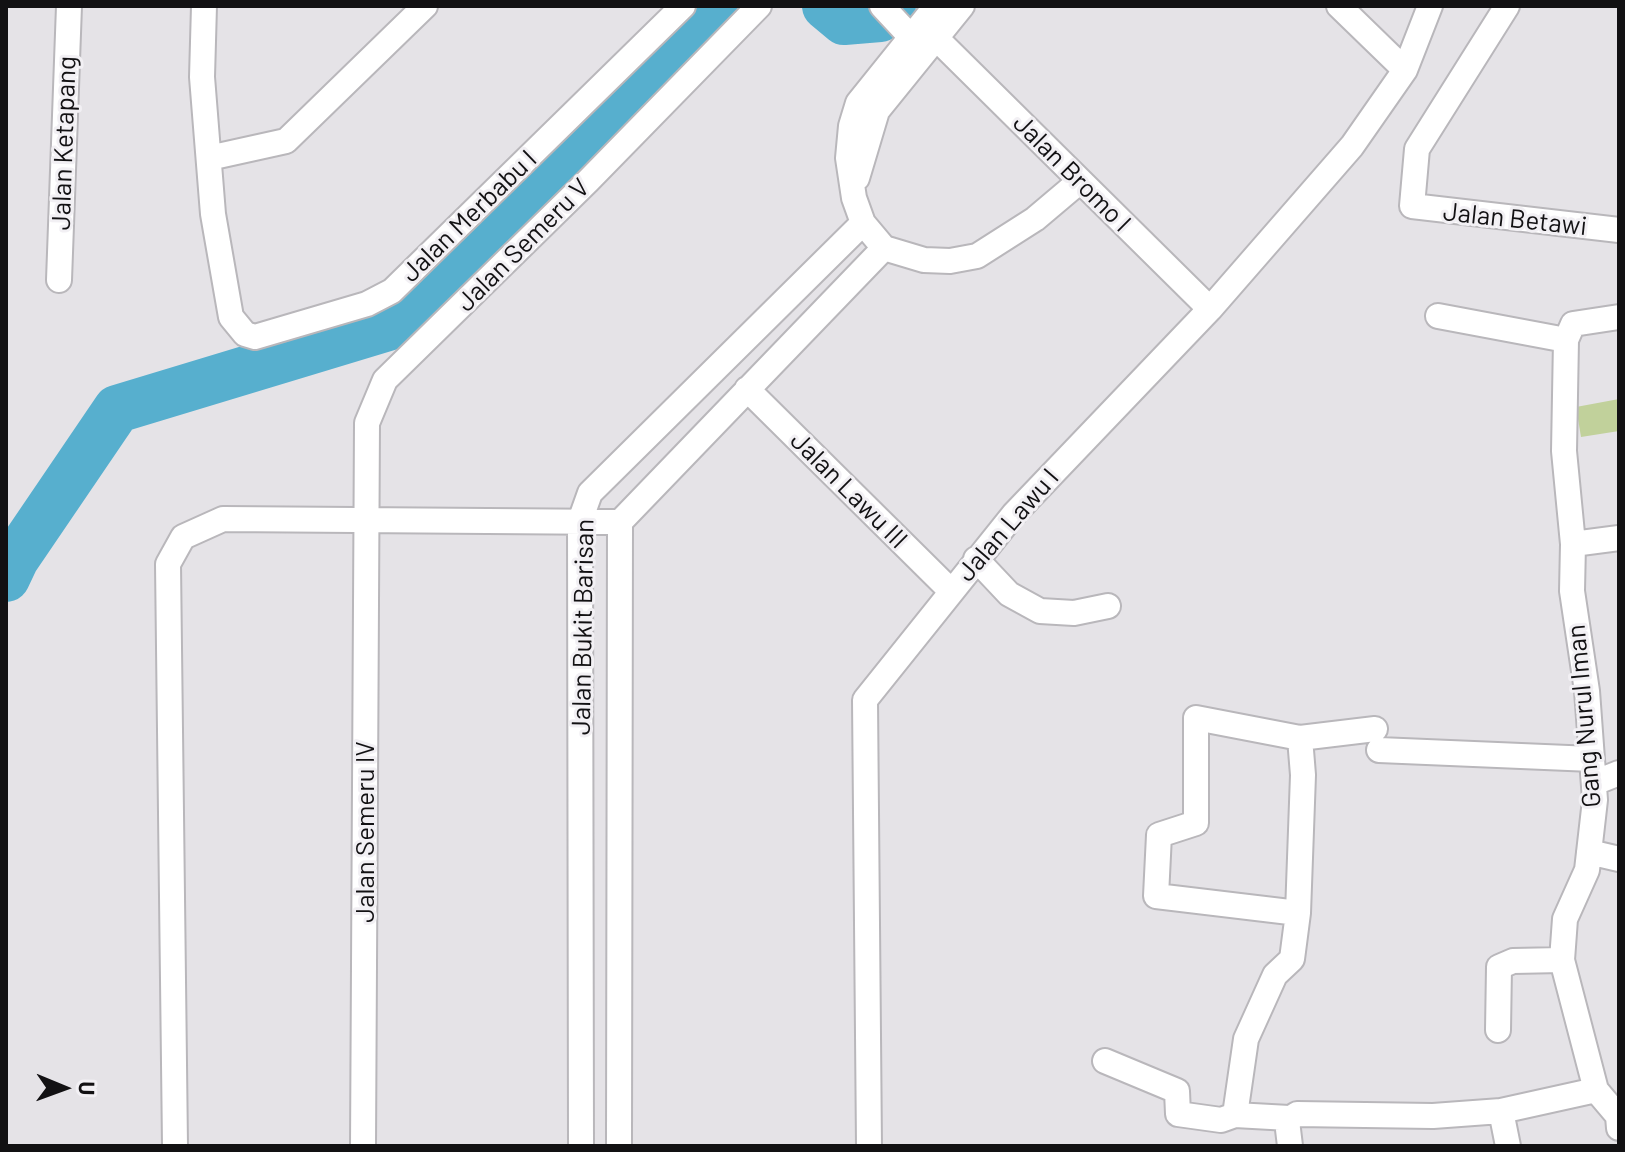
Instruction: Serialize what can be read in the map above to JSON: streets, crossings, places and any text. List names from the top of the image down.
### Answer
{
  "streets": {
    "street": [
      "Jalan Ketapang",
      "Jalan Bromo I",
      "Jalan Merbabu I",
      "Jalan Betawi",
      "Jalan Semeru V",
      "Jalan Lawu III",
      "Jalan Lawu I",
      "Jalan Bukit Barisan",
      "Gang Nurul Iman",
      "Jalan Semeru IV"
    ]
  },
  "crossings": [
    ["Jalan Bromo I", "Jalan Lawu I"],
    ["Jalan Semeru V", "Jalan Semeru IV"],
    ["Jalan Lawu III", "Jalan Lawu I"],
    ["Jalan Lawu III", "Jalan Bukit Barisan"]
  ],
  "north": "right"
}
